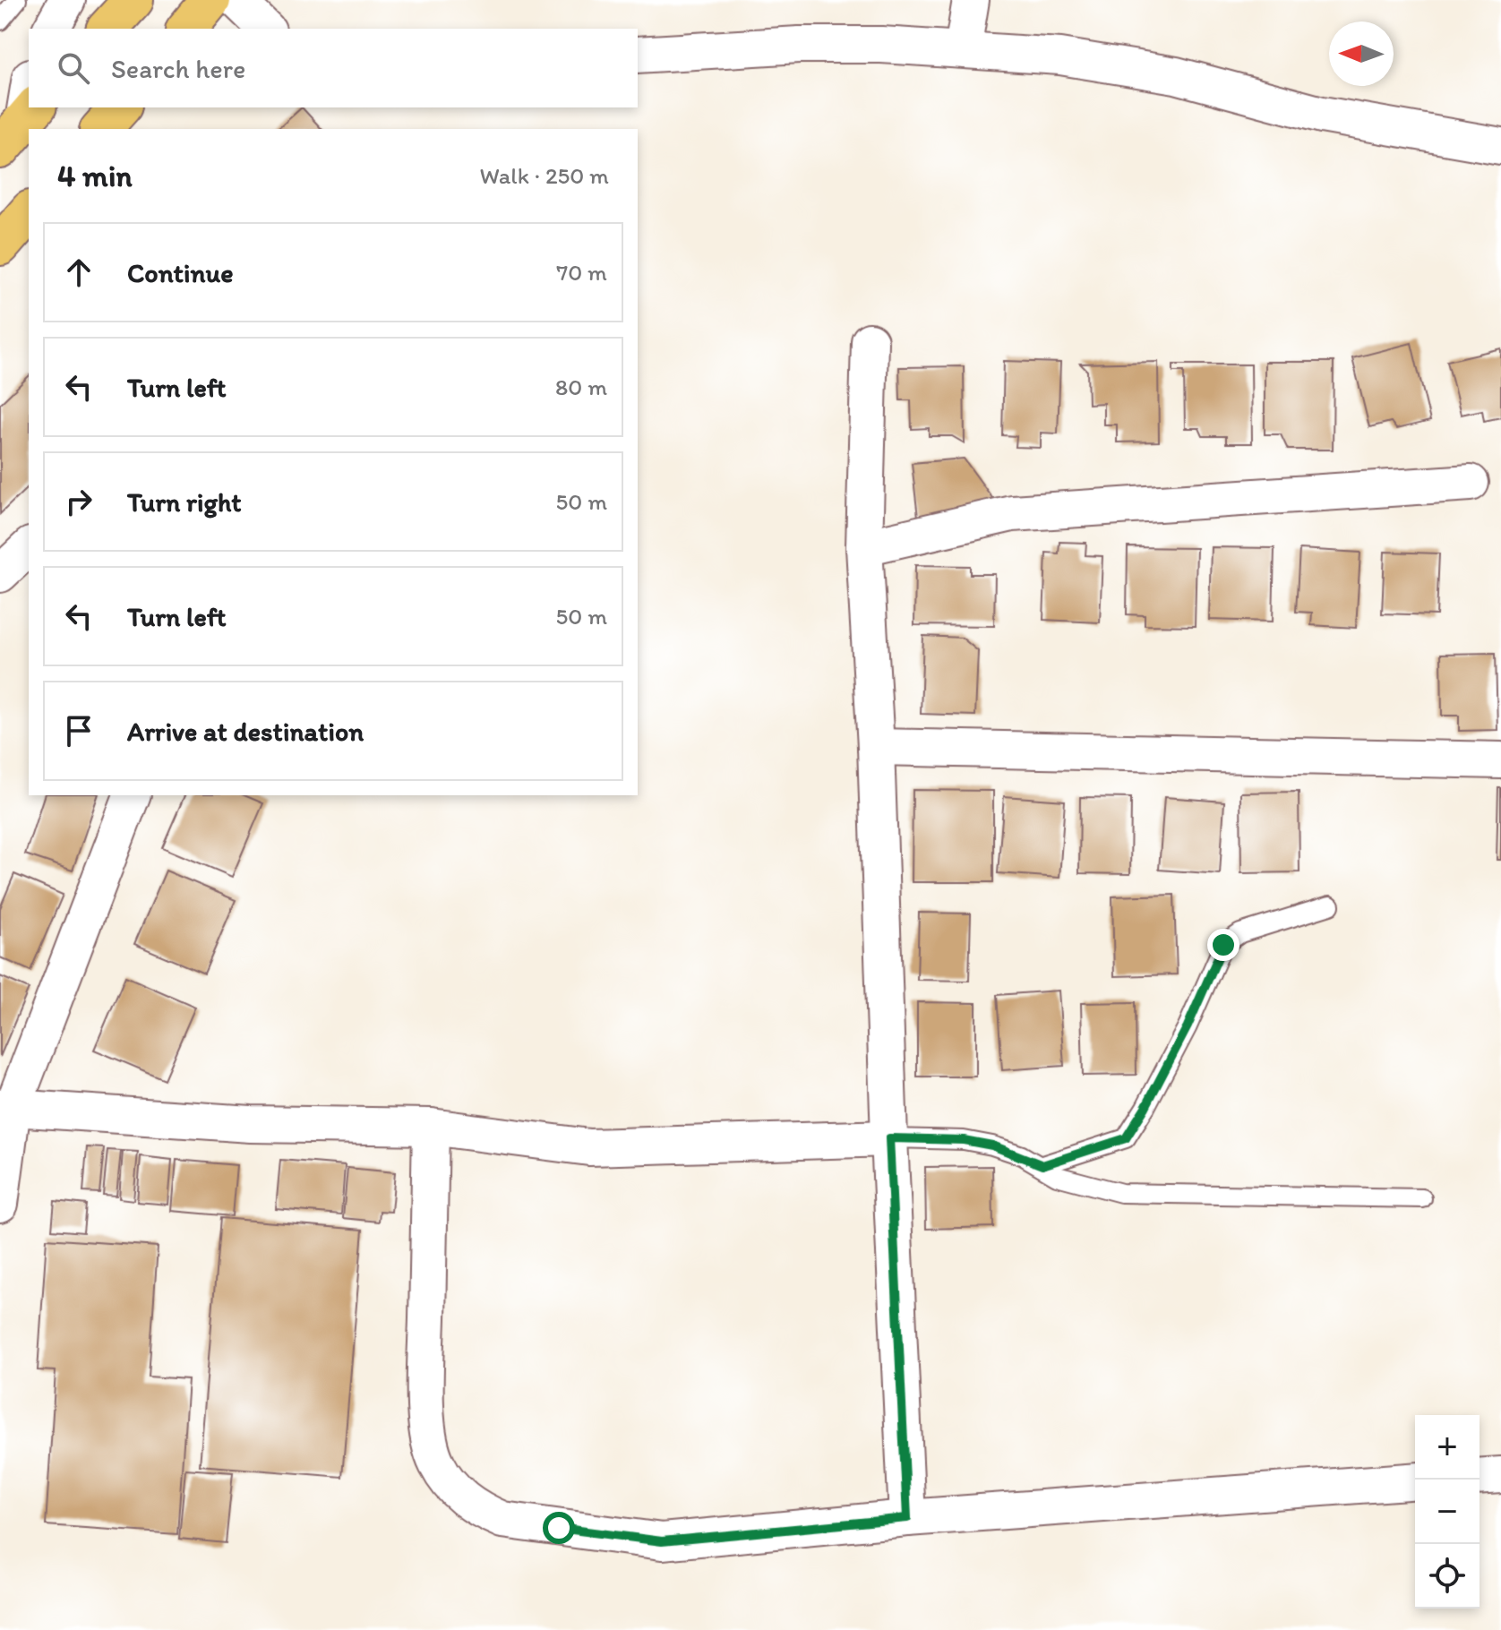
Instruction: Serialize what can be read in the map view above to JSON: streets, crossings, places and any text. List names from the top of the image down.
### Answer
{
  "north": "left",
  "page": {
    "search": "Search here",
    "heading": ["4 min", "Walk · 250 m"],
    "list": [
      ["Continue", "70 m"],
      ["Turn left", "80 m"],
      ["Turn right", "50 m"],
      ["Turn left", "50 m"],
      "Arrive at destination"
    ],
    "map_buttons": ["+", "−"]
  }
}
